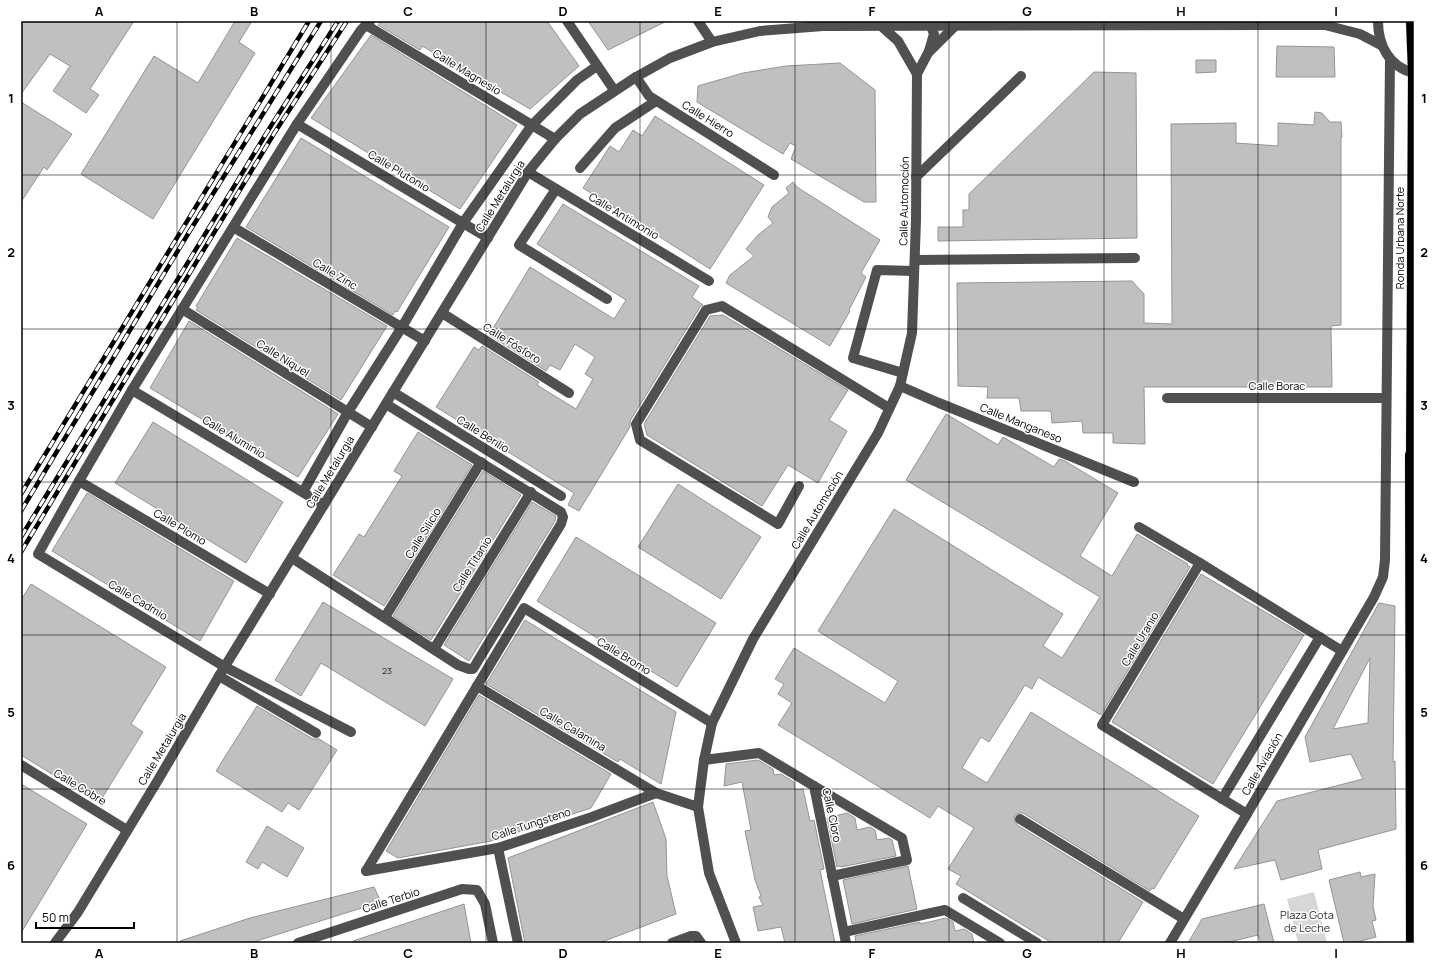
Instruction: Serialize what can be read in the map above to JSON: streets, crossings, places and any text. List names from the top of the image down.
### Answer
{
  "streets": {
    "main road": ["Ronda Urbana Norte"],
    "street": [
      "Calle Magnesio",
      "Calle Hierro",
      "Calle Plutonio",
      "Calle Metalurgia",
      "Calle Automoción",
      "Calle Antimonio",
      "Calle Zinc",
      "Calle Fósforo",
      "Calle Níquel",
      "Calle Borac",
      "Calle Manganeso",
      "Calle Berilio",
      "Calle Aluminio",
      "Calle Plomo",
      "Calle Silicio",
      "Calle Titanio",
      "Calle Cadmio",
      "Calle Uranio",
      "Calle Bromo",
      "Calle Calamina",
      "Calle Aviación",
      "Calle Cobre",
      "Calle Cloro",
      "Calle Tungsteno",
      "Calle Terbio"
    ]
  },
  "crossings": [
    ["Calle Magnesio", "Calle Metalurgia"],
    ["Calle Hierro", "Calle Metalurgia"],
    ["Calle Plutonio", "Calle Metalurgia"],
    ["Calle Metalurgia", "Calle Antimonio"],
    ["Calle Metalurgia", "Calle Zinc"],
    ["Calle Metalurgia", "Calle Fósforo"],
    ["Calle Metalurgia", "Calle Níquel"],
    ["Calle Metalurgia", "Calle Berilio"],
    ["Calle Metalurgia", "Calle Aluminio"],
    ["Calle Metalurgia", "Calle Plomo"],
    ["Calle Metalurgia", "Calle Cadmio"],
    ["Calle Metalurgia", "Calle Cobre"],
    ["Calle Automoción", "Calle Manganeso"],
    ["Calle Automoción", "Calle Bromo"],
    ["Calle Automoción", "Calle Cloro"],
    ["Calle Borac", "Calle Aviación"],
    ["Calle Plomo", "Calle Cadmio"],
    ["Calle Uranio", "Calle Aviación"],
    ["Calle Bromo", "Calle Calamina"],
    ["Calle Bromo", "Calle Tungsteno"],
    ["Calle Calamina", "Calle Tungsteno"]
  ],
  "parks": ["Plaza Gota de Leche"],
  "house_numbers": ["23"],
  "scale_bar": "50 m",
  "grid": {
    "columns": [
      "A",
      "B",
      "C",
      "D",
      "E",
      "F",
      "G",
      "H",
      "I"
    ],
    "rows": [
      "1",
      "2",
      "3",
      "4",
      "5",
      "6"
    ]
  }
}
